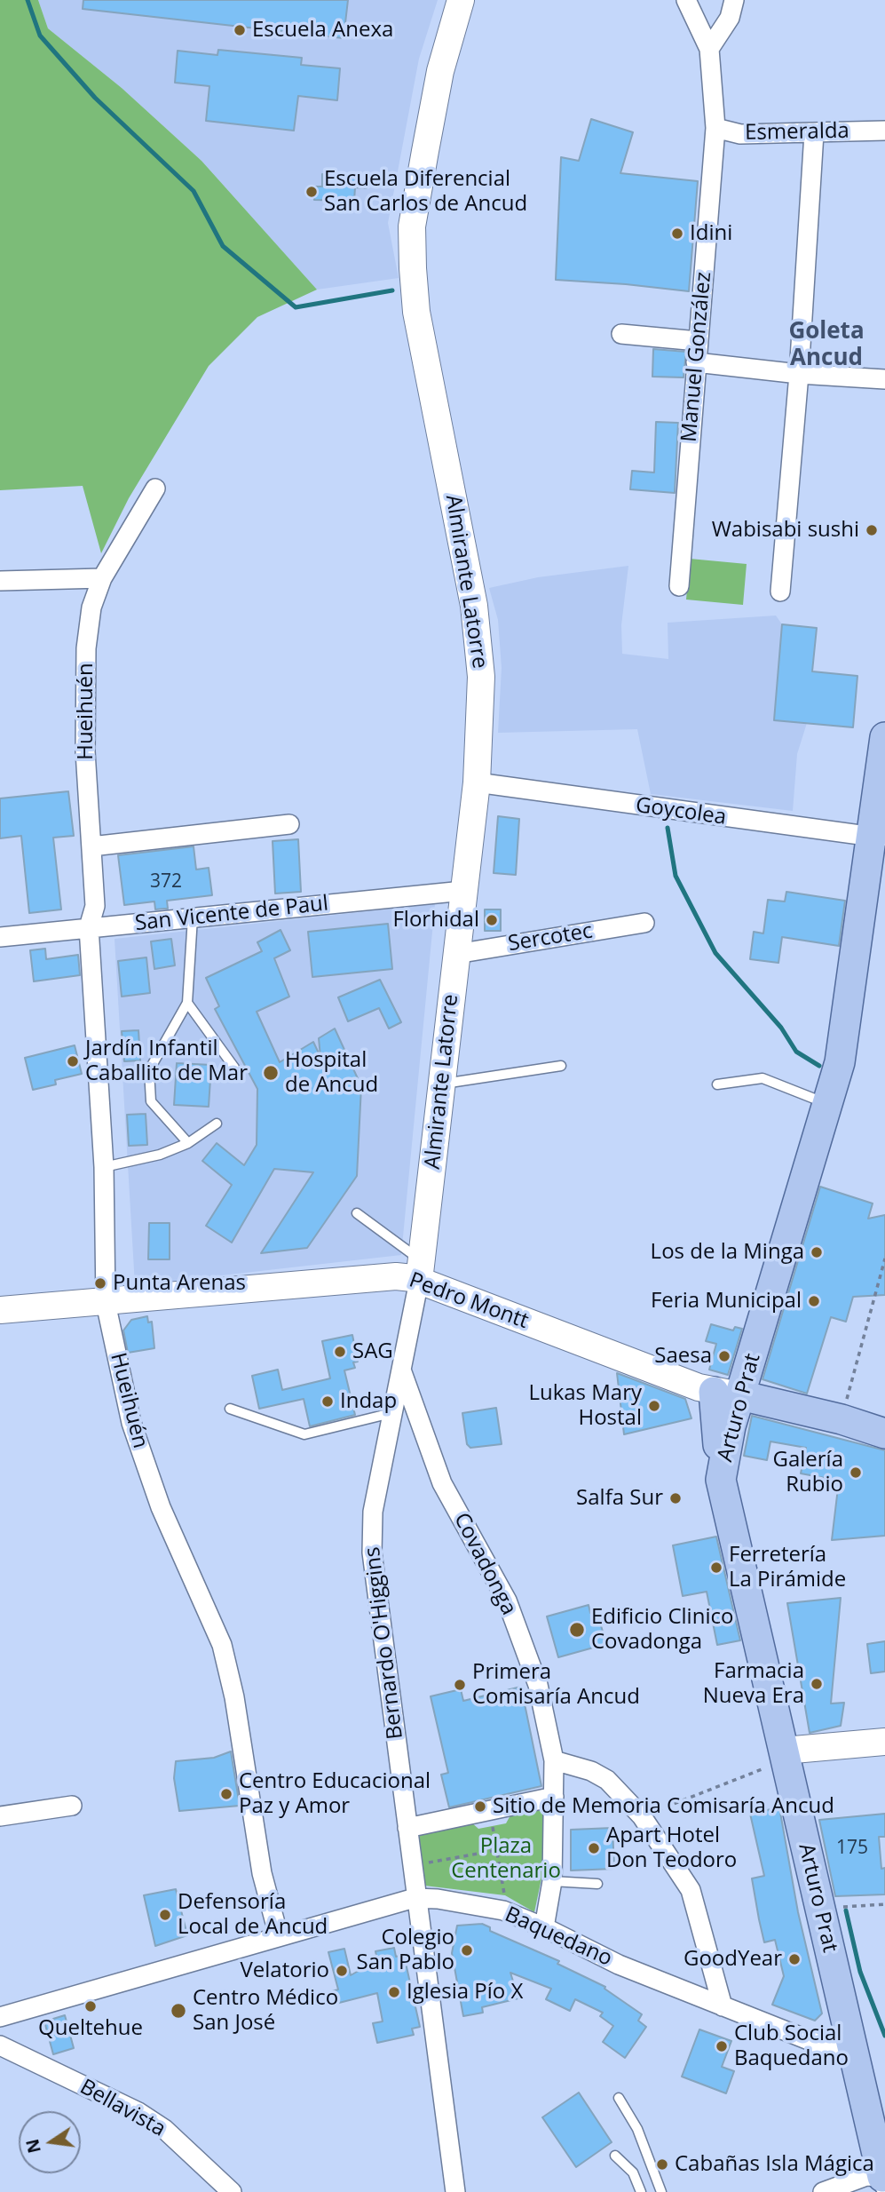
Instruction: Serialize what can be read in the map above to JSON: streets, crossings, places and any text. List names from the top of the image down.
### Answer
{
  "streets": {
    "main road": ["Almirante Latorre", "Pedro Montt", "Arturo Prat"],
    "street": [
      "Esmeralda",
      "Manuel González",
      "Hueihuén",
      "Goycolea",
      "San Vicente de Paul",
      "Sercotec",
      "Covadonga",
      "Bernardo O'Higgins",
      "Baquedano",
      "Bellavista"
    ]
  },
  "crossings": [
    ["Esmeralda", "Manuel González"],
    ["Almirante Latorre", "Goycolea"],
    ["Almirante Latorre", "San Vicente de Paul"],
    ["Almirante Latorre", "Sercotec"],
    ["Almirante Latorre", "Pedro Montt"],
    ["Almirante Latorre", "Bernardo O'Higgins"],
    ["Hueihuén", "San Vicente de Paul"],
    ["Hueihuén", "Pedro Montt"],
    ["Hueihuén", "Baquedano"],
    ["Goycolea", "Arturo Prat"],
    ["Pedro Montt", "Arturo Prat"],
    ["Pedro Montt", "Bernardo O'Higgins"],
    ["Arturo Prat", "Baquedano"],
    ["Covadonga", "Bernardo O'Higgins"],
    ["Covadonga", "Baquedano"],
    ["Bernardo O'Higgins", "Baquedano"]
  ],
  "districts": ["Goleta Ancud"],
  "parks": ["Plaza Centenario"],
  "places": [
    "Escuela Anexa",
    "Escuela Diferencial San Carlos de Ancud",
    "Idini",
    "Wabisabi sushi",
    "Florhidal",
    "Jardín Infantil Caballito de Mar",
    "Hospital de Ancud",
    "Los de la Minga",
    "Punta Arenas",
    "Feria Municipal",
    "SAG",
    "Saesa",
    "Indap",
    "Lukas Mary Hostal",
    "Galería Rubio",
    "Salfa Sur",
    "Ferretería La Pirámide",
    "Edificio Clinico Covadonga",
    "Farmacia Nueva Era",
    "Primera Comisaría Ancud",
    "Centro Educacional Paz y Amor",
    "Sitio de Memoria Comisaría Ancud",
    "Apart Hotel Don Teodoro",
    "Defensoría Local de Ancud",
    "Colegio San Pablo",
    "GoodYear",
    "Velatorio",
    "Iglesia Pío X",
    "Queltehue",
    "Centro Médico San José",
    "Club Social Baquedano",
    "Cabañas Isla Mágica"
  ],
  "house_numbers": ["372", "175"],
  "north": "left"
}
